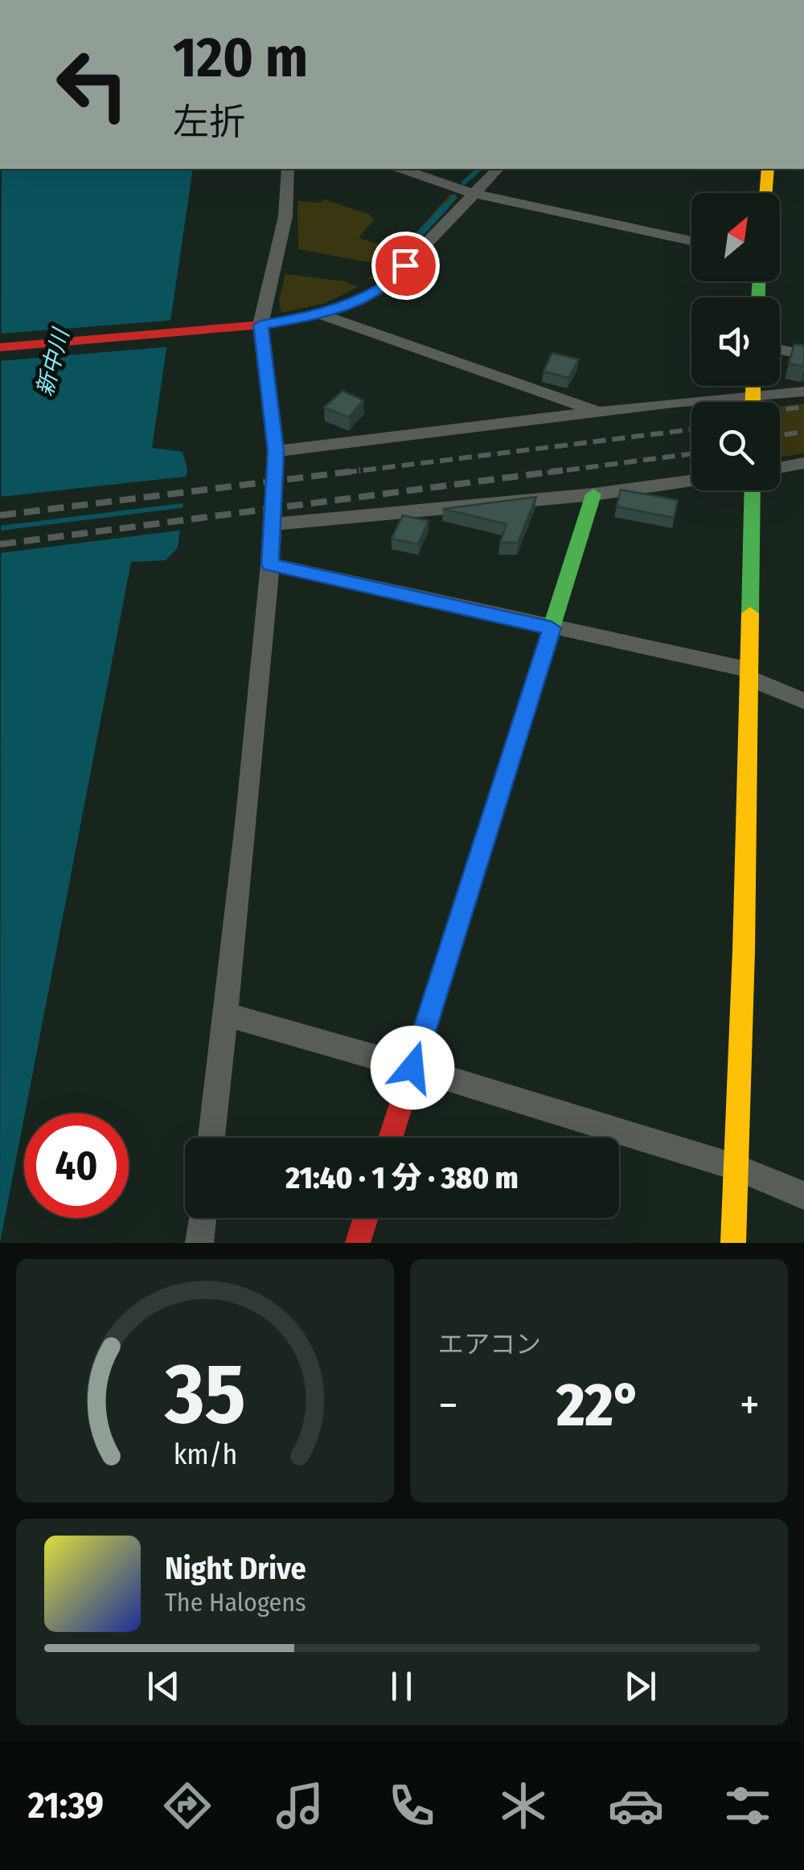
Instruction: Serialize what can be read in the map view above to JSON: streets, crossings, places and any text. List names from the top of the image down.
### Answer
{
  "water": ["新中川"],
  "north": "top right",
  "page": {
    "turn": ["120 m", "左折"],
    "limit": "40",
    "trip": "21:40 · 1 分 · 380 m",
    "tile": "エアコン",
    "heat": ["−", "22°", "+"],
    "song": ["Night Drive", "The Halogens"],
    "tabs": "21:39",
    "gauge": ["35", "km/h"]
  }
}
